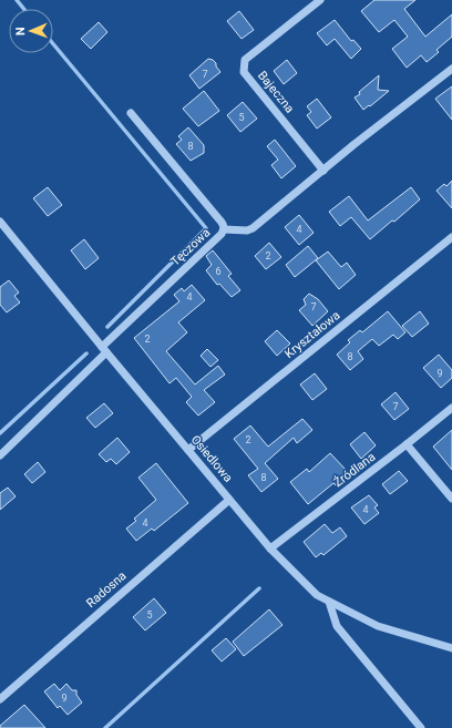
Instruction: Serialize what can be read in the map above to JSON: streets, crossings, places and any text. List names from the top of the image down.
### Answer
{
  "streets": {
    "street": [
      "Bajeczna",
      "Tęczowa",
      "Kryształowa",
      "Osiedlowa",
      "Źródlana",
      "Radosna"
    ]
  },
  "crossings": [
    ["Tęczowa", "Osiedlowa"],
    ["Kryształowa", "Osiedlowa"],
    ["Osiedlowa", "Źródlana"],
    ["Osiedlowa", "Radosna"]
  ],
  "house_numbers": [
    "7",
    "5",
    "8",
    "4",
    "2",
    "6",
    "4",
    "7",
    "2",
    "8",
    "9",
    "7",
    "2",
    "8",
    "4",
    "4",
    "5",
    "9"
  ],
  "north": "left"
}
